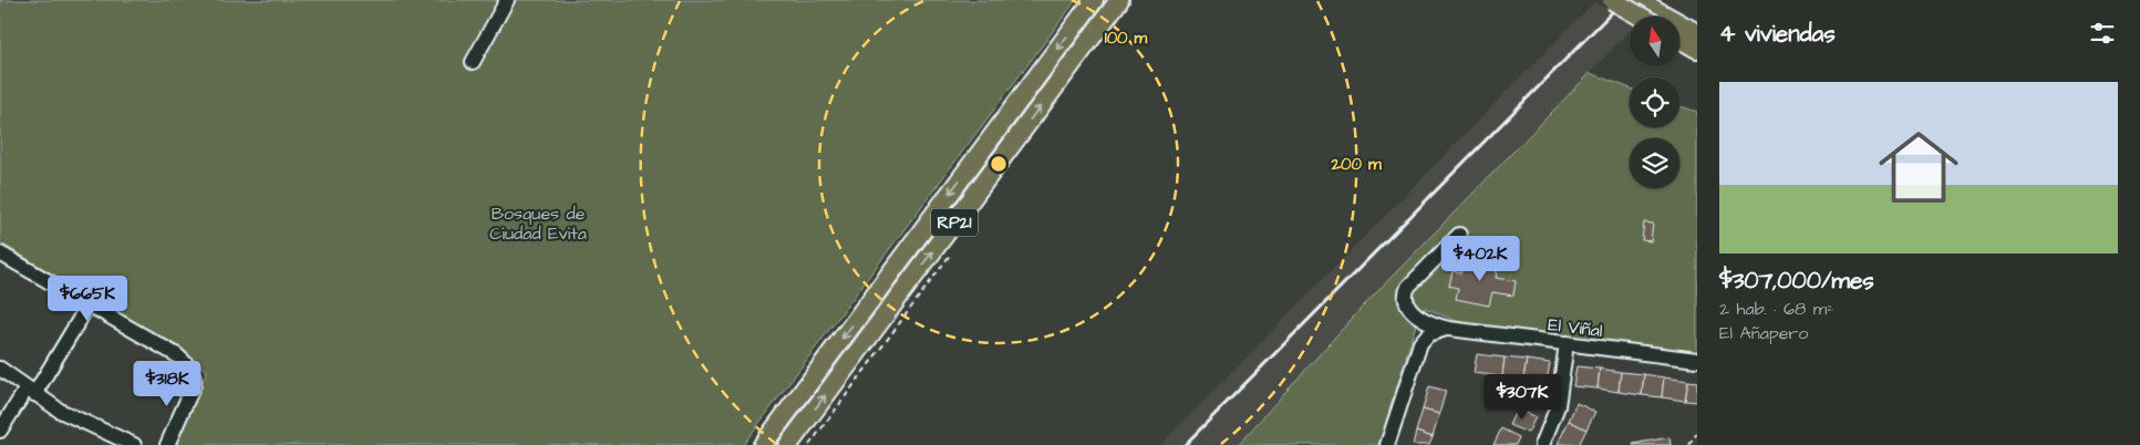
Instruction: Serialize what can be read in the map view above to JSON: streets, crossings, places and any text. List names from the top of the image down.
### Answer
{
  "streets": {
    "main road": ["RP21"],
    "street": ["El Viñal"]
  },
  "parks": ["Bosques de Ciudad Evita"],
  "north": "top",
  "page": {
    "heading": "4 viviendas",
    "list": [
      {
        "name": "$307,000/mes",
        "note": "2 hab. · 68 m² · El Añapero"
      }
    ],
    "price": [
      "$402K",
      "$665K",
      "$318K",
      "$307K"
    ]
  },
  "rings": ["100 m", "200 m"]
}
